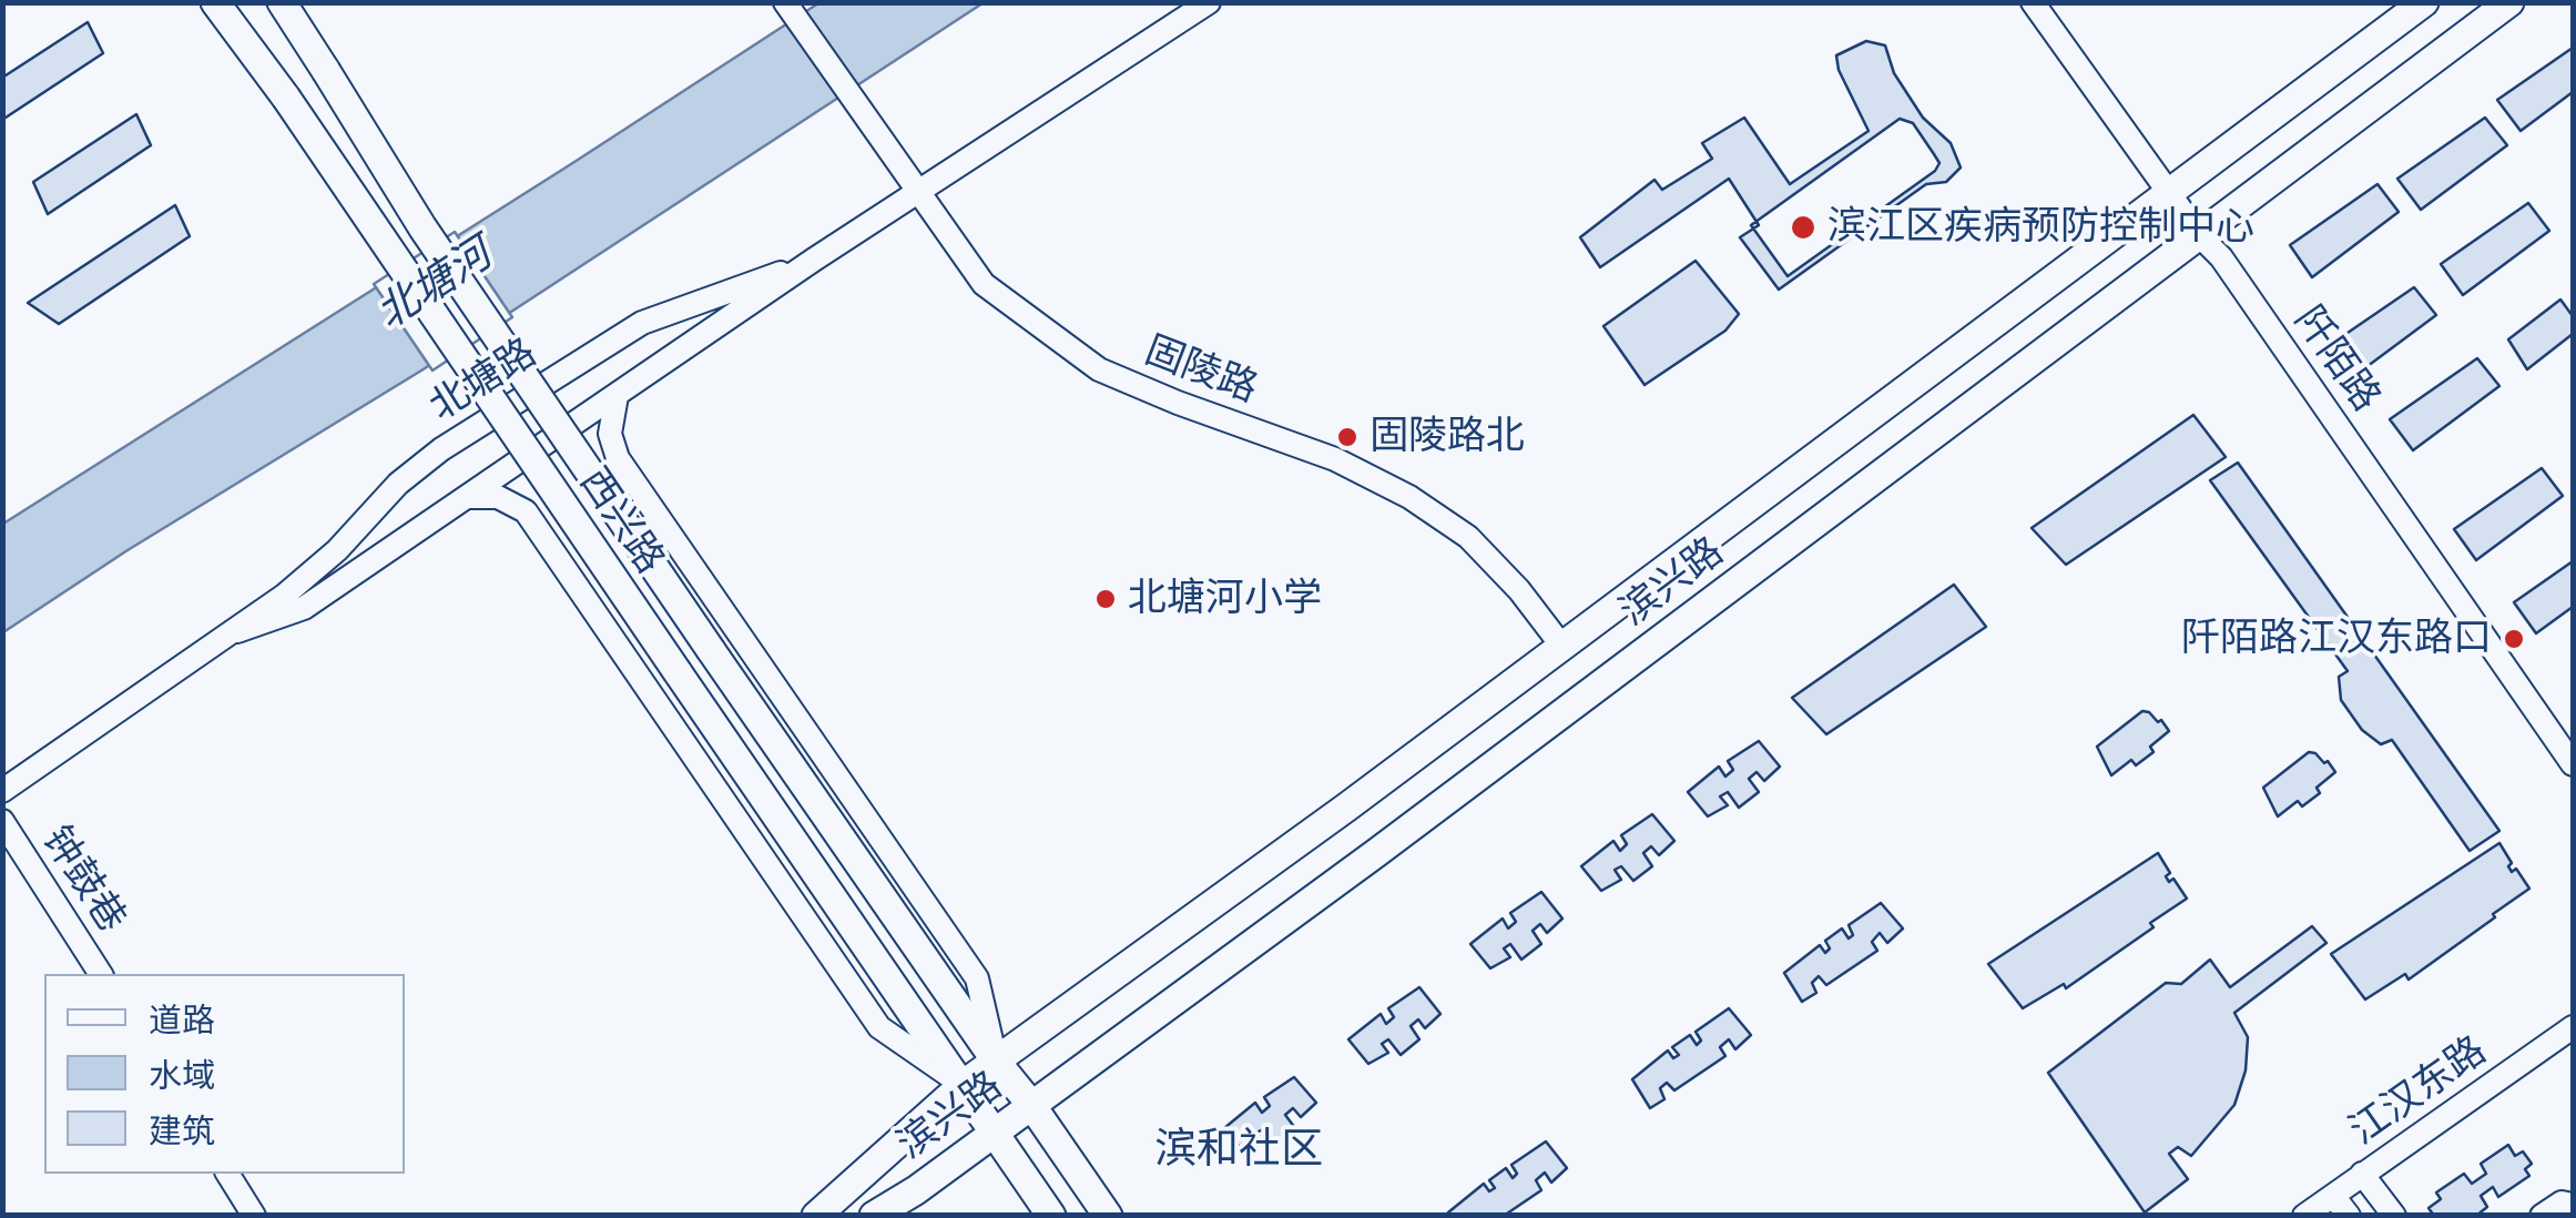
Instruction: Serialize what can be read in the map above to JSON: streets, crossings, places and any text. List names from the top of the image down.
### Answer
{
  "streets": {
    "main road": ["西兴路", "滨兴路"],
    "street": [
      "阡陌路",
      "固陵路",
      "北塘路",
      "钟鼓巷",
      "江汉东路"
    ]
  },
  "crossings": [
    ["阡陌路", "滨兴路"],
    ["固陵路", "北塘路"],
    ["固陵路", "滨兴路"],
    ["北塘路", "西兴路"],
    ["西兴路", "滨兴路"]
  ],
  "districts": ["滨和社区"],
  "water": ["北塘河"],
  "places": [
    "滨江区疾病预防控制中心",
    "固陵路北",
    "北塘河小学",
    "阡陌路江汉东路口"
  ],
  "legend": ["道路", "水域", "建筑"]
}
